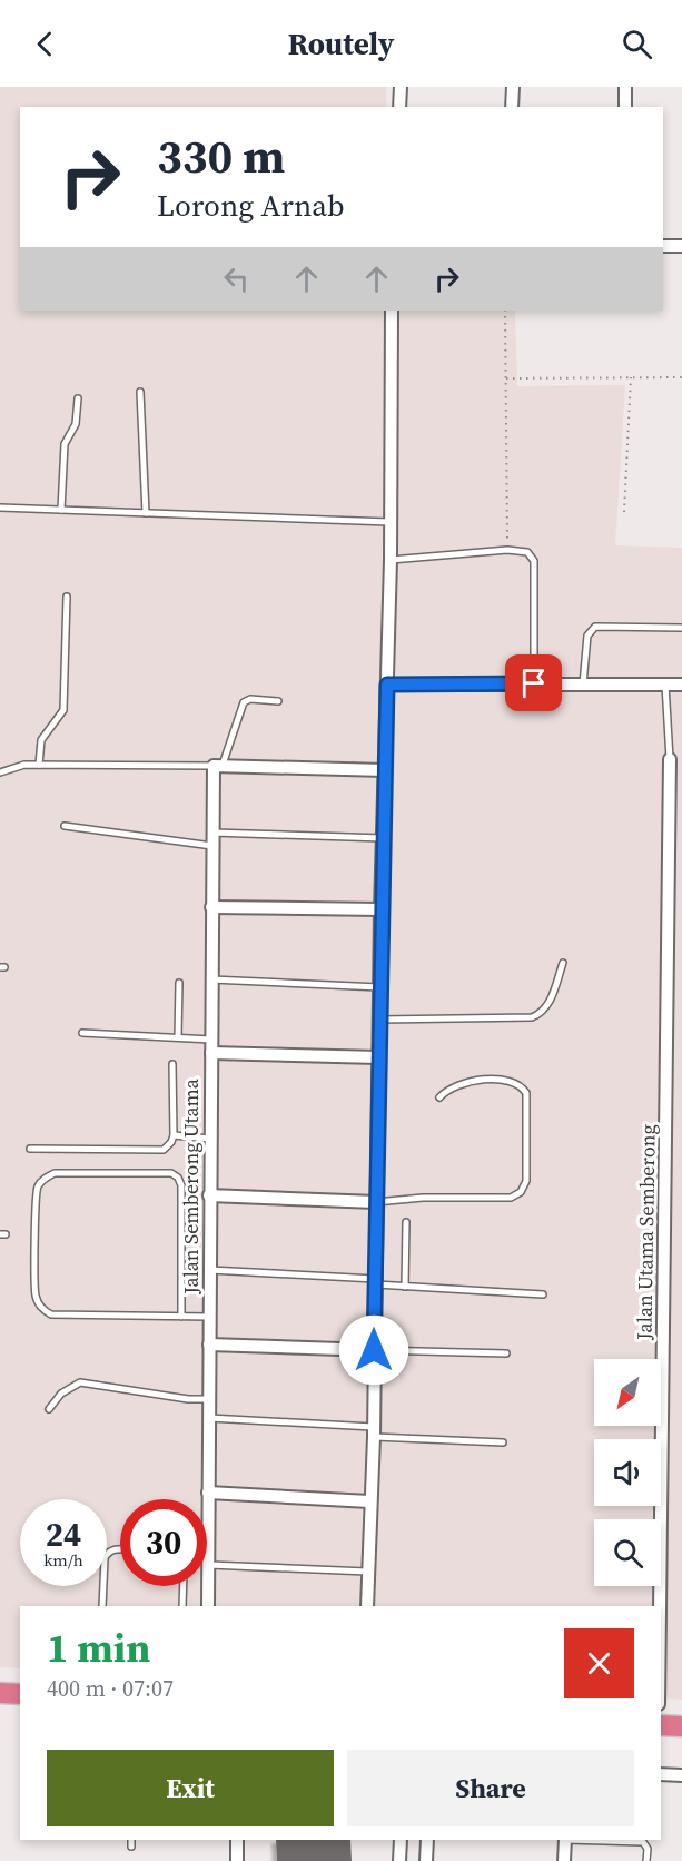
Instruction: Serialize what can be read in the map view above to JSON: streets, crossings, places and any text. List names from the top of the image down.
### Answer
{
  "streets": {
    "street": ["Jalan Semberong Utama", "Jalan Utama Semberong"]
  },
  "north": "bottom left",
  "page": {
    "header": "Routely",
    "turn": ["330 m", "Lorong Arnab"],
    "speed": "24 km/h",
    "limit": "30",
    "heading": ["1 min", "400 m · 07:07"],
    "buttons": ["Exit", "Share"]
  }
}
